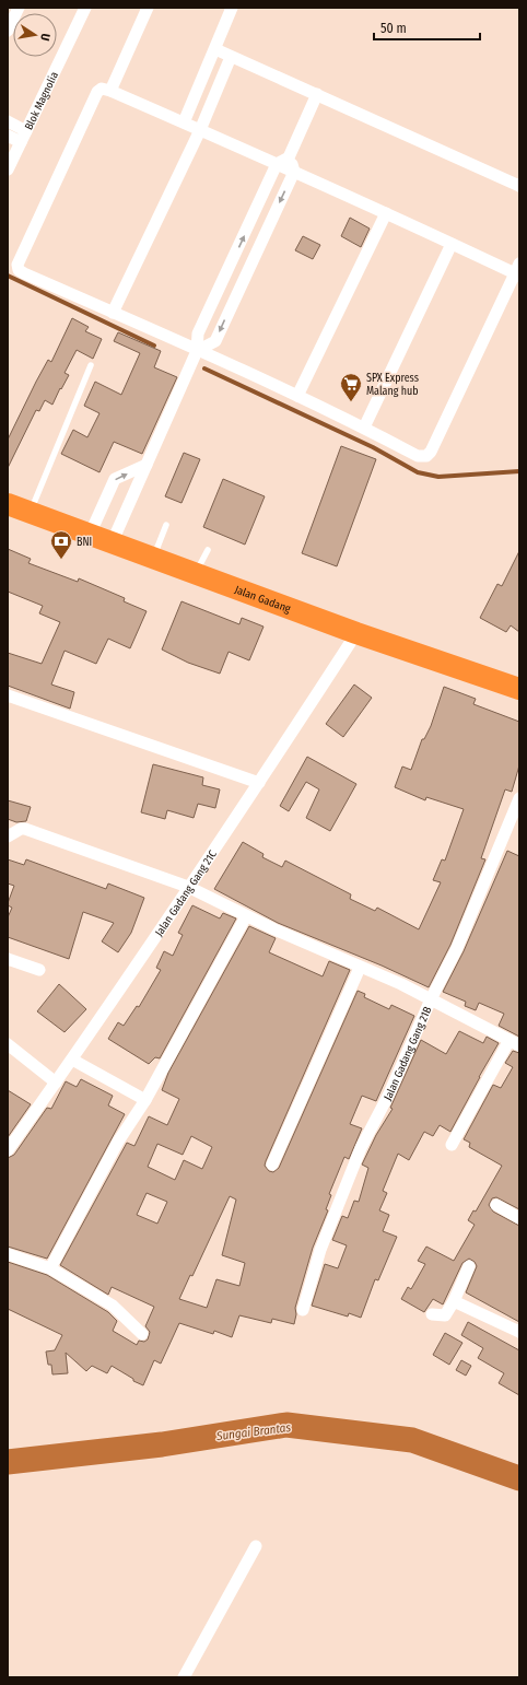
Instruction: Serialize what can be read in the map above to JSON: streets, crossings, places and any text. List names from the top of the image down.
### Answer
{
  "streets": {
    "highway": ["Jalan Gadang"],
    "street": ["Blok Magnolia", "Jalan Gadang Gang 21C", "Jalan Gadang Gang 21B"]
  },
  "crossings": [
    ["Jalan Gadang", "Jalan Gadang Gang 21C"]
  ],
  "water": ["Sungai Brantas"],
  "places": {
    "supermarket": ["SPX Express Malang hub"],
    "bank": ["BNI"]
  },
  "scale_bar": "50 m",
  "north": "right"
}
